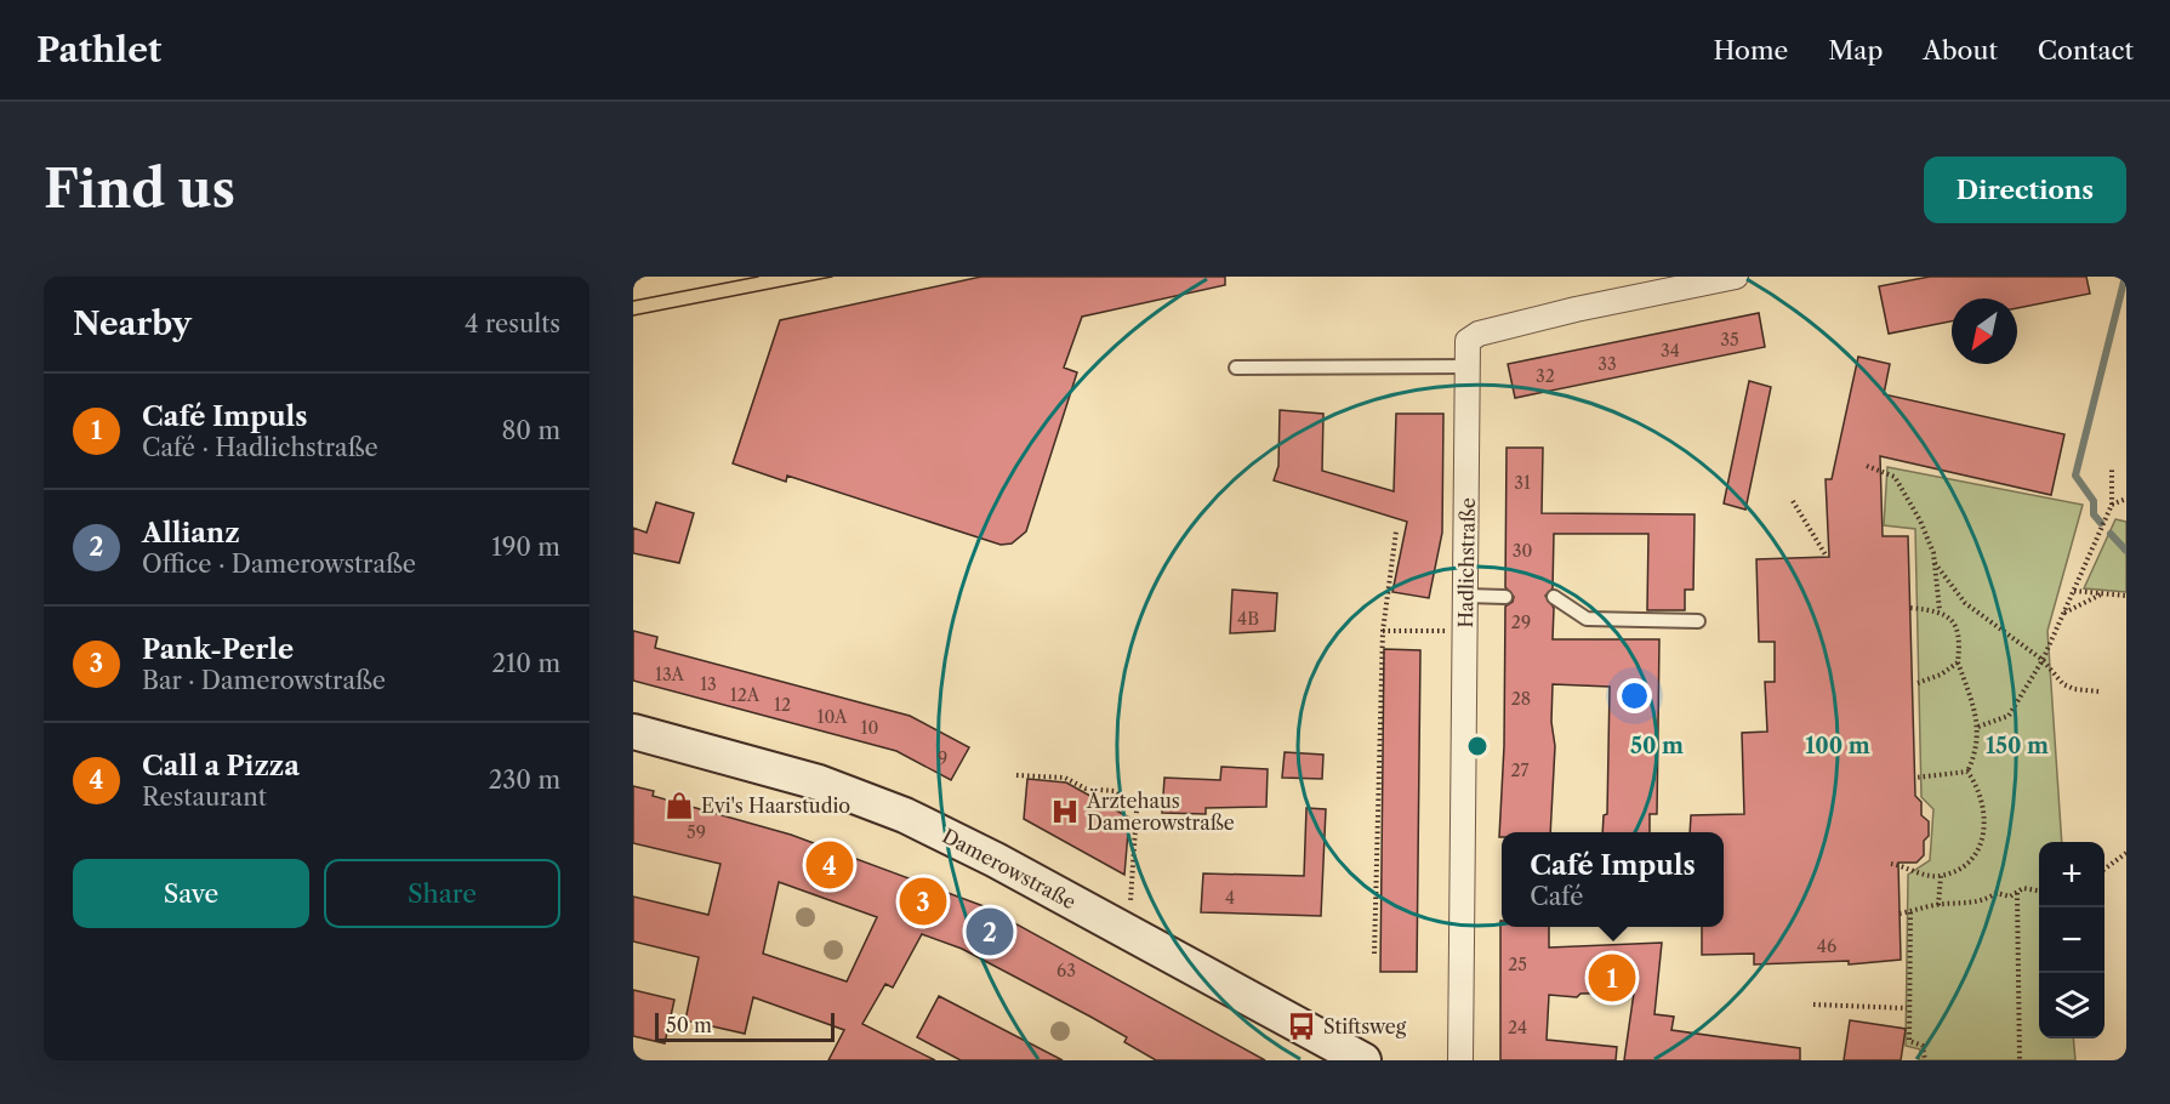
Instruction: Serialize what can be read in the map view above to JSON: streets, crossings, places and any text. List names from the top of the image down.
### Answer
{
  "streets": {
    "main road": ["Damerowstraße"],
    "street": ["Hadlichstraße"]
  },
  "places": {
    "shop": ["Evi's Haarstudio"],
    "hospital": ["Ärztehaus Damerowstraße"],
    "bus stop": ["Stiftsweg"]
  },
  "house_numbers": [
    "35",
    "34",
    "33",
    "32",
    "31",
    "30",
    "4B",
    "29",
    "13A",
    "13",
    "12A",
    "28",
    "12",
    "10A",
    "10",
    "9",
    "27",
    "59",
    "4",
    "46",
    "25",
    "63",
    "24"
  ],
  "scale_bar": "50 m",
  "north": "bottom left",
  "page": {
    "header": "Pathlet",
    "nav": [
      "Home",
      "Map",
      "About",
      "Contact"
    ],
    "buttons": [
      "Directions",
      ["Save", "Share"]
    ],
    "title": "Find us",
    "heading": ["Nearby", "4 results"],
    "list": [
      {
        "mark": "1",
        "name": "Café Impuls",
        "note": "Café · Hadlichstraße",
        "value": "80 m"
      },
      {
        "mark": "2",
        "name": "Allianz",
        "note": "Office · Damerowstraße",
        "value": "190 m"
      },
      {
        "mark": "3",
        "name": "Pank-Perle",
        "note": "Bar · Damerowstraße",
        "value": "210 m"
      },
      {
        "mark": "4",
        "name": "Call a Pizza",
        "note": "Restaurant",
        "value": "230 m"
      }
    ],
    "popup": ["Café Impuls", "Café"],
    "pins": [
      "4",
      "3",
      "2",
      "1"
    ],
    "map_buttons": ["+", "−"],
    "scale": "50 m"
  },
  "rings": ["50 m", "100 m", "150 m"]
}
